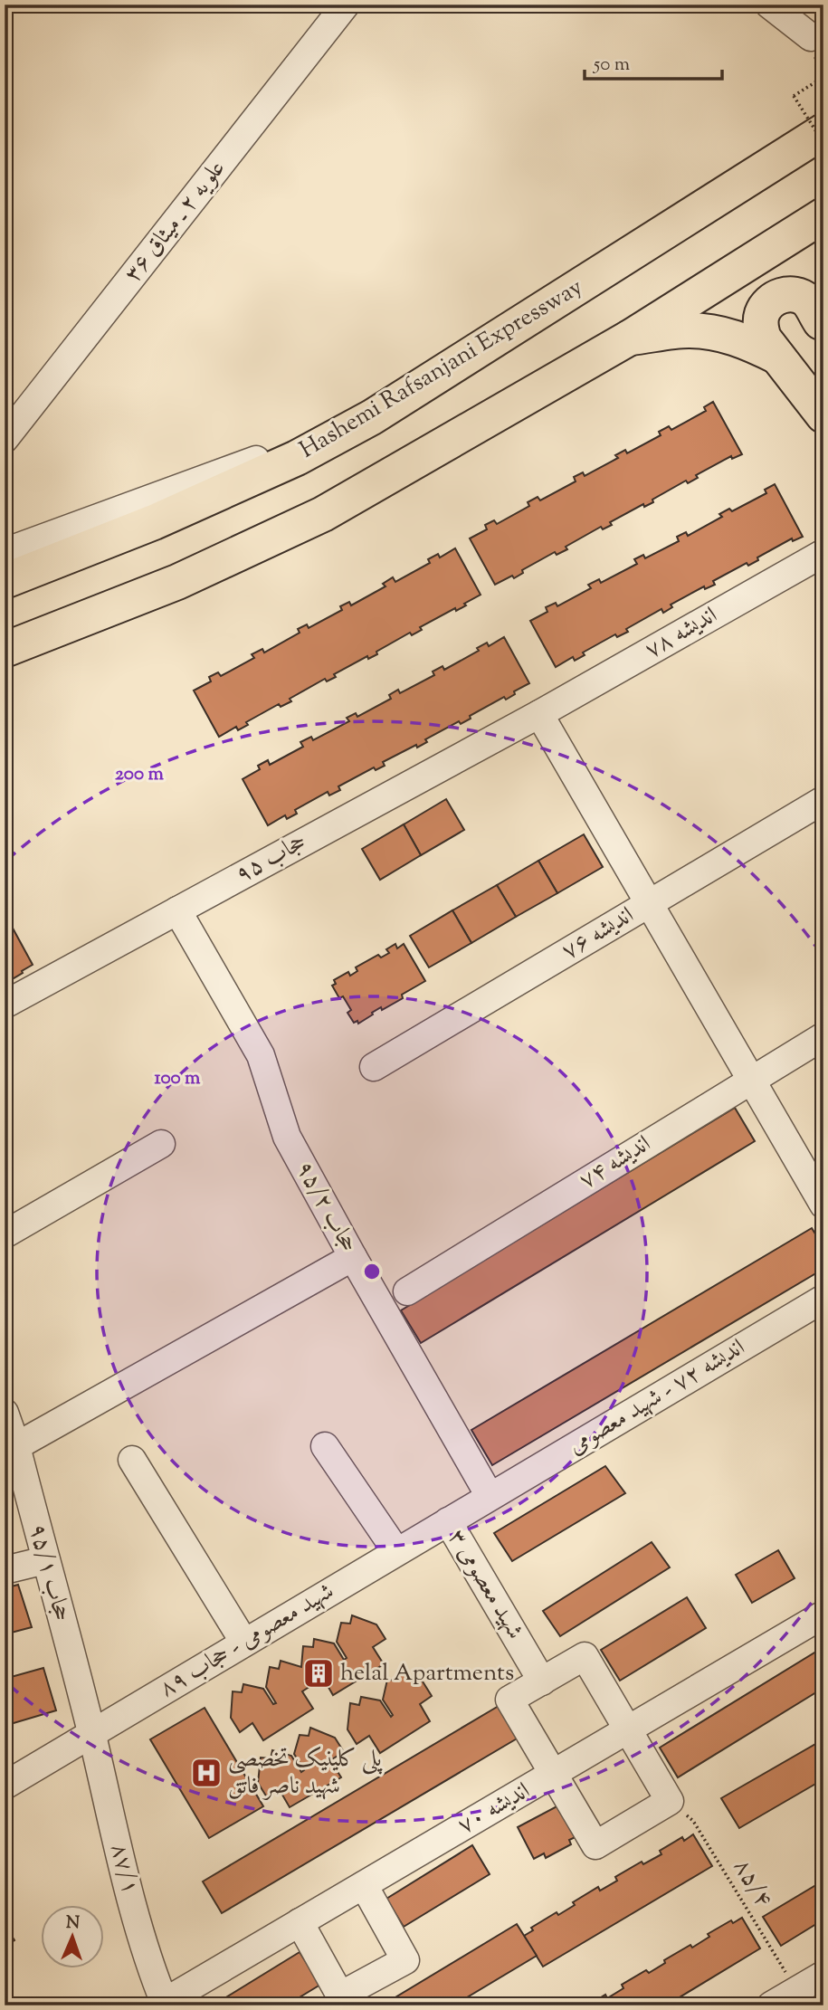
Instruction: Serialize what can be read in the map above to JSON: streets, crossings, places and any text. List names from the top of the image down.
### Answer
{
  "streets": {
    "main road": ["Hashemi Rafsanjani Expressway"],
    "street": [
      "علویه ۲ ـ میثاق ۳۶",
      "اندیشه ۷۸",
      "حجاب ۹۵",
      "اندیشه ۷۶",
      "اندیشه ۷۴",
      "حجاب ۹۵/۲",
      "اندیشه ۷۲ - شهید معصومی",
      "حجاب ۹۵/۱",
      "شهید معصومی ۳",
      "شهید معصومی - حجاب ۸۹",
      "اندیشه ۷۰",
      "۸۷/۱"
    ],
    "path": ["۸۵/۴"]
  },
  "crossings": [
    ["اندیشه ۷۸", "حجاب ۹۵"],
    ["حجاب ۹۵", "حجاب ۹۵/۲"],
    ["حجاب ۹۵/۲", "اندیشه ۷۲ - شهید معصومی"],
    ["حجاب ۹۵/۲", "شهید معصومی - حجاب ۸۹"],
    ["اندیشه ۷۲ - شهید معصومی", "شهید معصومی - حجاب ۸۹"],
    ["حجاب ۹۵/۱", "شهید معصومی - حجاب ۸۹"],
    ["حجاب ۹۵/۱", "۸۷/۱"],
    ["شهید معصومی ۳", "شهید معصومی - حجاب ۸۹"],
    ["شهید معصومی - حجاب ۸۹", "۸۷/۱"],
    ["اندیشه ۷۰", "۸۷/۱"]
  ],
  "places": {
    "building": ["helal Apartments"],
    "hospital": ["پلی کلینیک تخصصی شهید ناصر فاتق"]
  },
  "scale_bar": "50 m",
  "north": "top",
  "rings": ["200 m", "100 m"]
}
